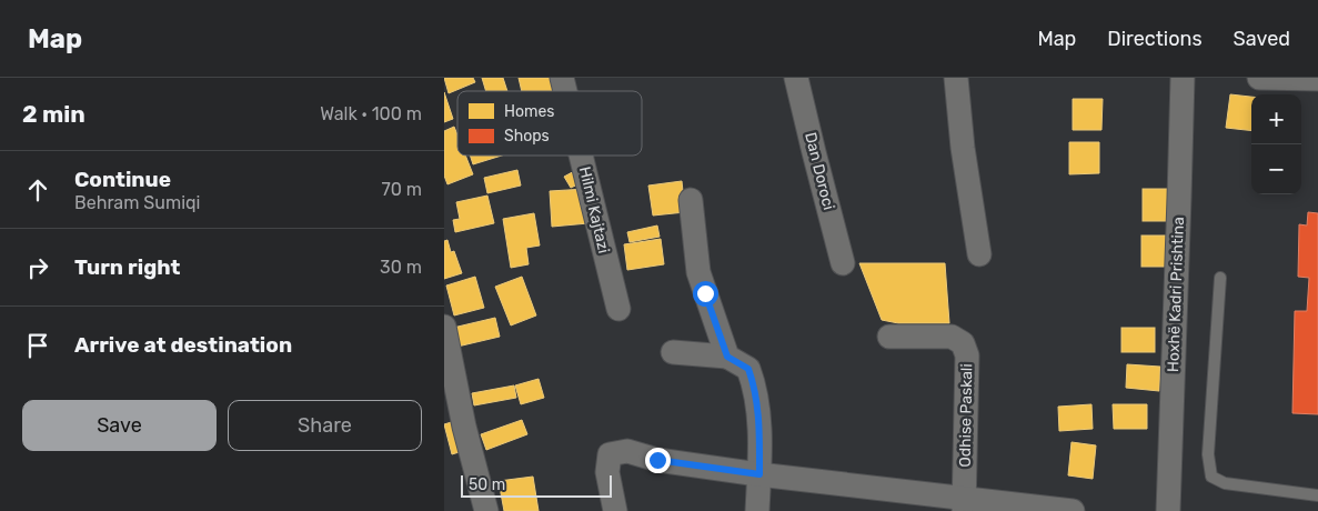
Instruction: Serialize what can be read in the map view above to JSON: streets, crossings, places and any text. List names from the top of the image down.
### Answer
{
  "streets": {
    "street": [
      "Dan Doroci",
      "Hilmi Kajtazi",
      "Hoxhë Kadri Prishtina",
      "Odhise Paskali"
    ]
  },
  "legend": ["Homes", "Shops"],
  "scale_bar": "50 m",
  "page": {
    "header": "Map",
    "nav": ["Map", "Directions", "Saved"],
    "heading": ["2 min", "Walk · 100 m"],
    "map_buttons": ["+", "−"],
    "list": [
      ["Continue", "Behram Sumiqi", "70 m"],
      ["Turn right", "30 m"],
      "Arrive at destination"
    ],
    "buttons": ["Save", "Share"],
    "scale": "50 m"
  }
}
